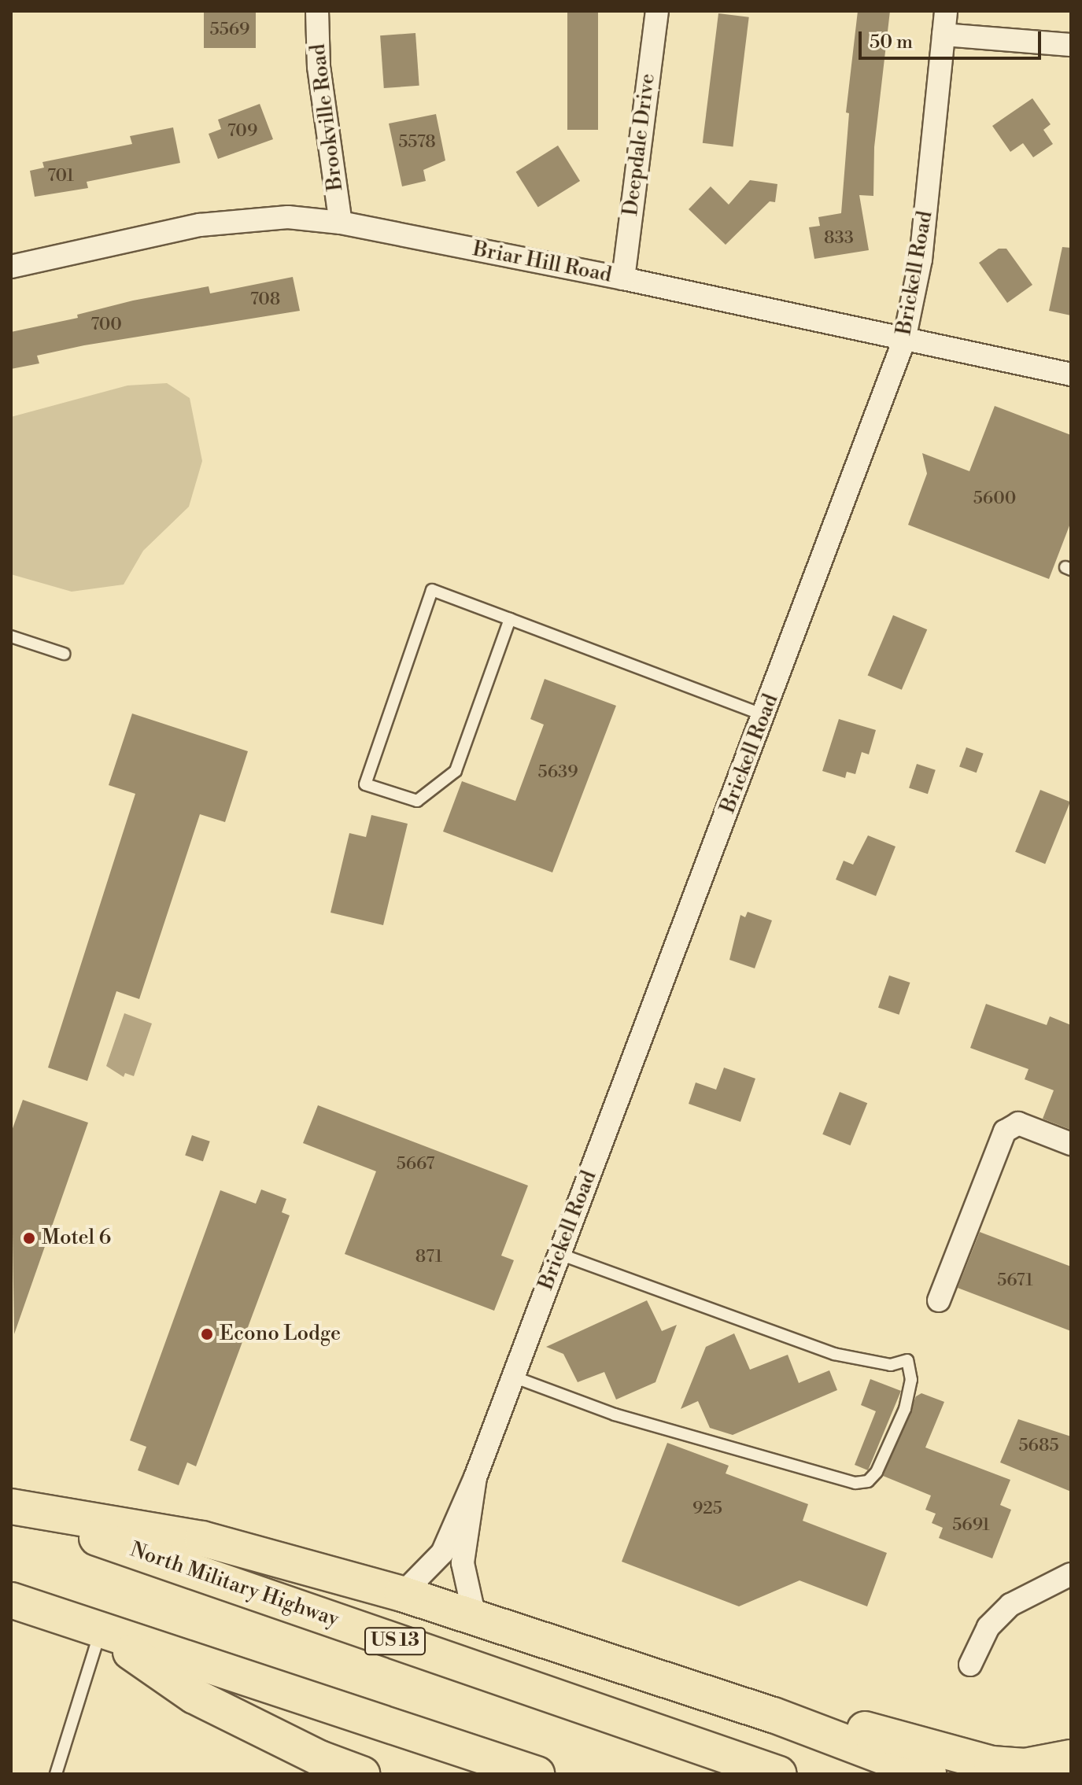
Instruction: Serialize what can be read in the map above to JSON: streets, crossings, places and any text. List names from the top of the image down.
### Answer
{
  "streets": {
    "main road": ["North Military Highway", "US 13"],
    "street": [
      "Brookville Road",
      "Deepdale Drive",
      "Briar Hill Road",
      "Brickell Road"
    ]
  },
  "crossings": [
    ["Brookville Road", "Briar Hill Road"],
    ["Deepdale Drive", "Briar Hill Road"],
    ["Briar Hill Road", "Brickell Road"]
  ],
  "places": ["Motel 6", "Econo Lodge"],
  "house_numbers": [
    "5569",
    "709",
    "5578",
    "701",
    "833",
    "708",
    "700",
    "5600",
    "5639",
    "5667",
    "871",
    "5671",
    "5685",
    "925",
    "5691"
  ],
  "scale_bar": "50 m"
}
